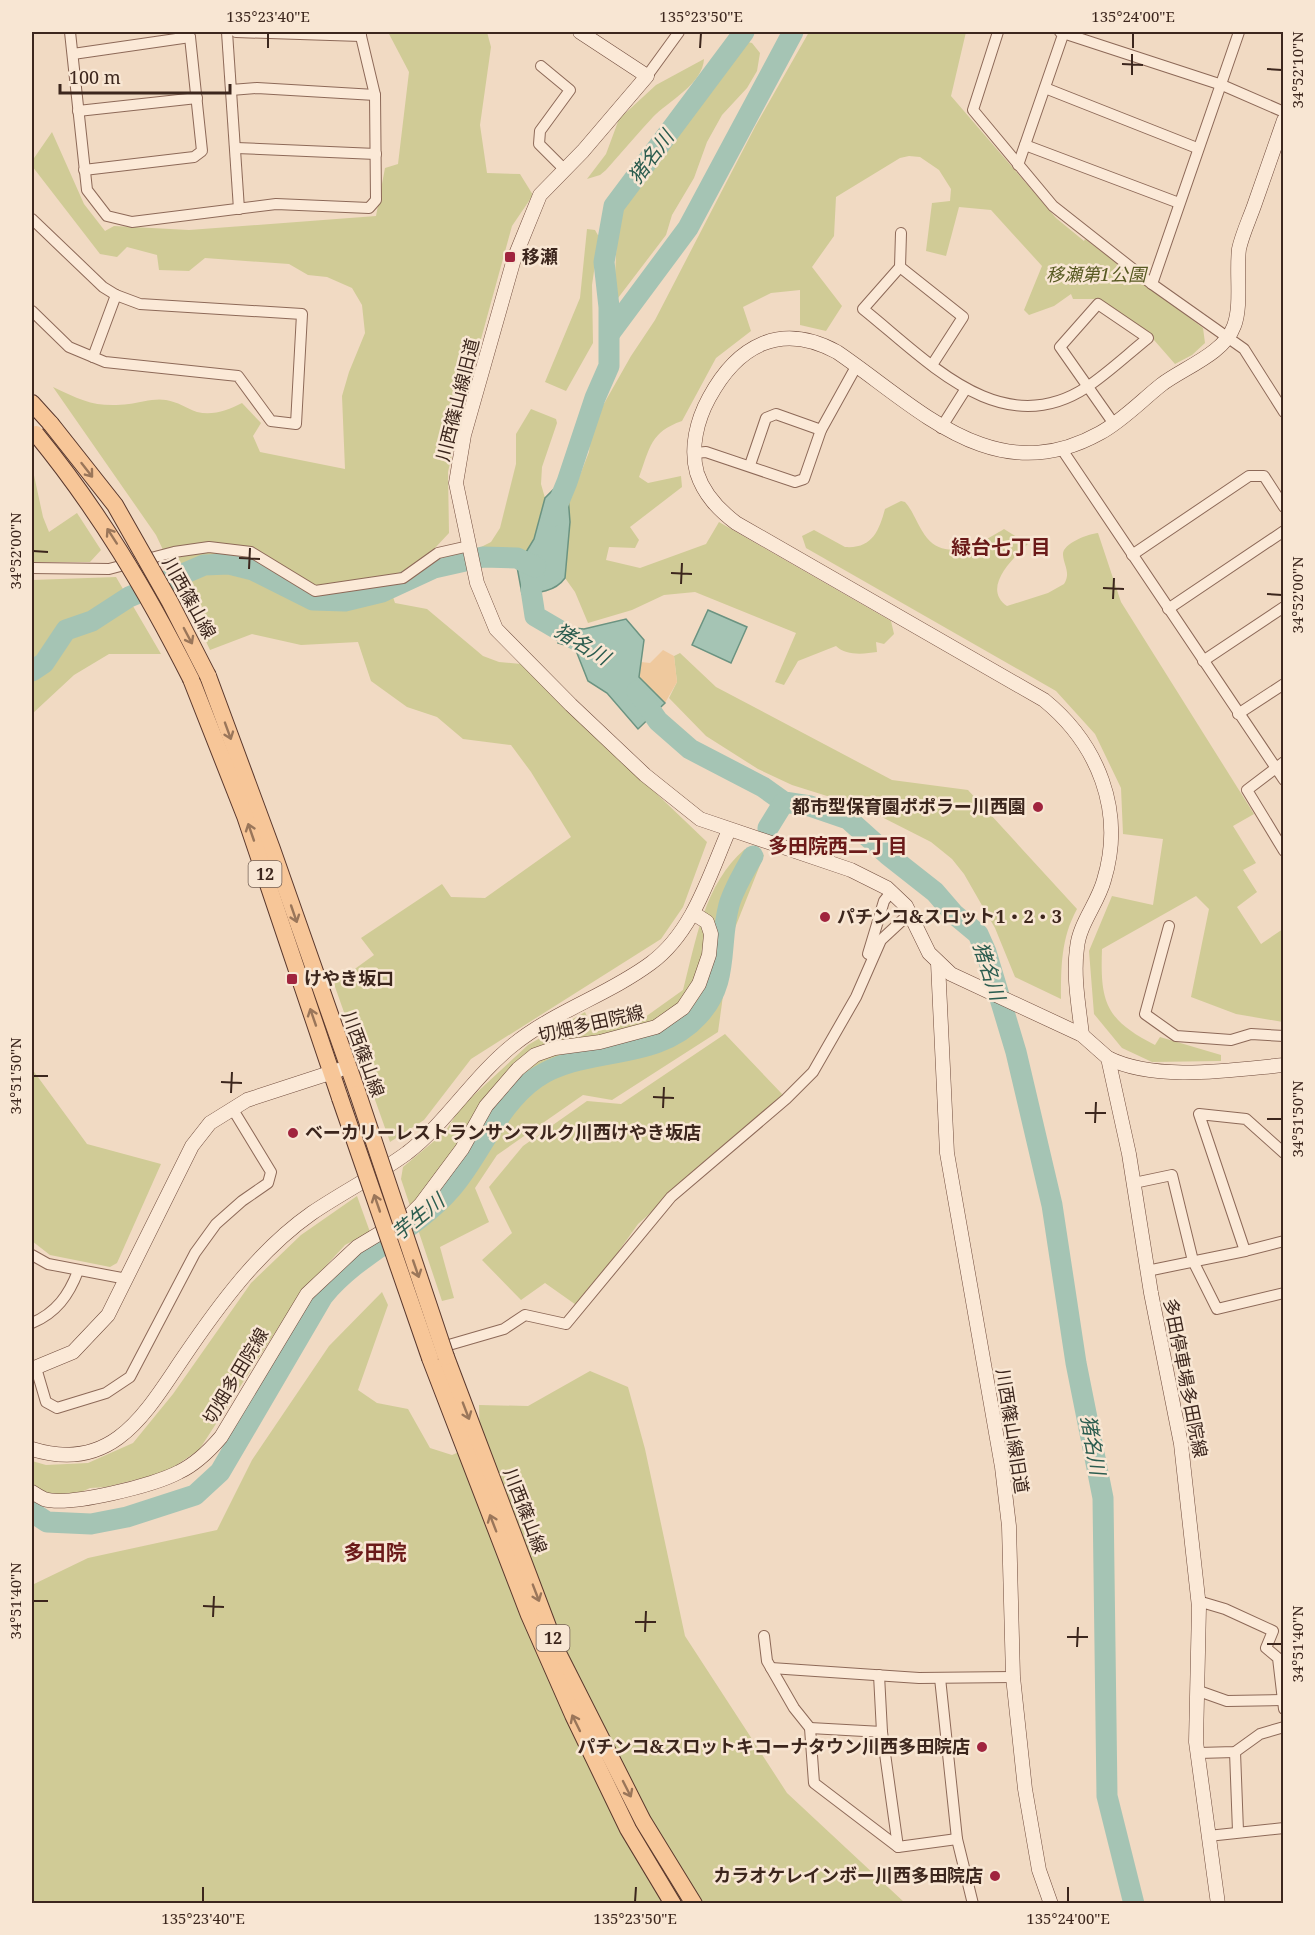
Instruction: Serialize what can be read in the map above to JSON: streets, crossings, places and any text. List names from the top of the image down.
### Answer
{
  "streets": {
    "main road": ["川西篠山線", "12"],
    "street": ["川西篠山線旧道", "切畑多田院線", "多田停車場多田院線"]
  },
  "districts": ["緑台七丁目", "多田院西二丁目", "多田院"],
  "water": ["猪名川", "芋生川"],
  "parks": ["移瀬第1公園"],
  "places": {
    "transit": ["移瀬", "けやき坂口"],
    "other": [
      "都市型保育園ポポラー川西園",
      "パチンコ&スロット1・2・3",
      "ベーカリーレストランサンマルク川西けやき坂店",
      "パチンコ&スロットキコーナタウン川西多田院店",
      "カラオケレインボー川西多田院店"
    ]
  },
  "scale_bar": "100 m",
  "coordinates": [
    "135°23'40\"E",
    "135°23'50\"E",
    "135°24'00\"E",
    "34°52'10\"N",
    "34°52'00\"N",
    "34°51'50\"N",
    "34°51'40\"N"
  ]
}
